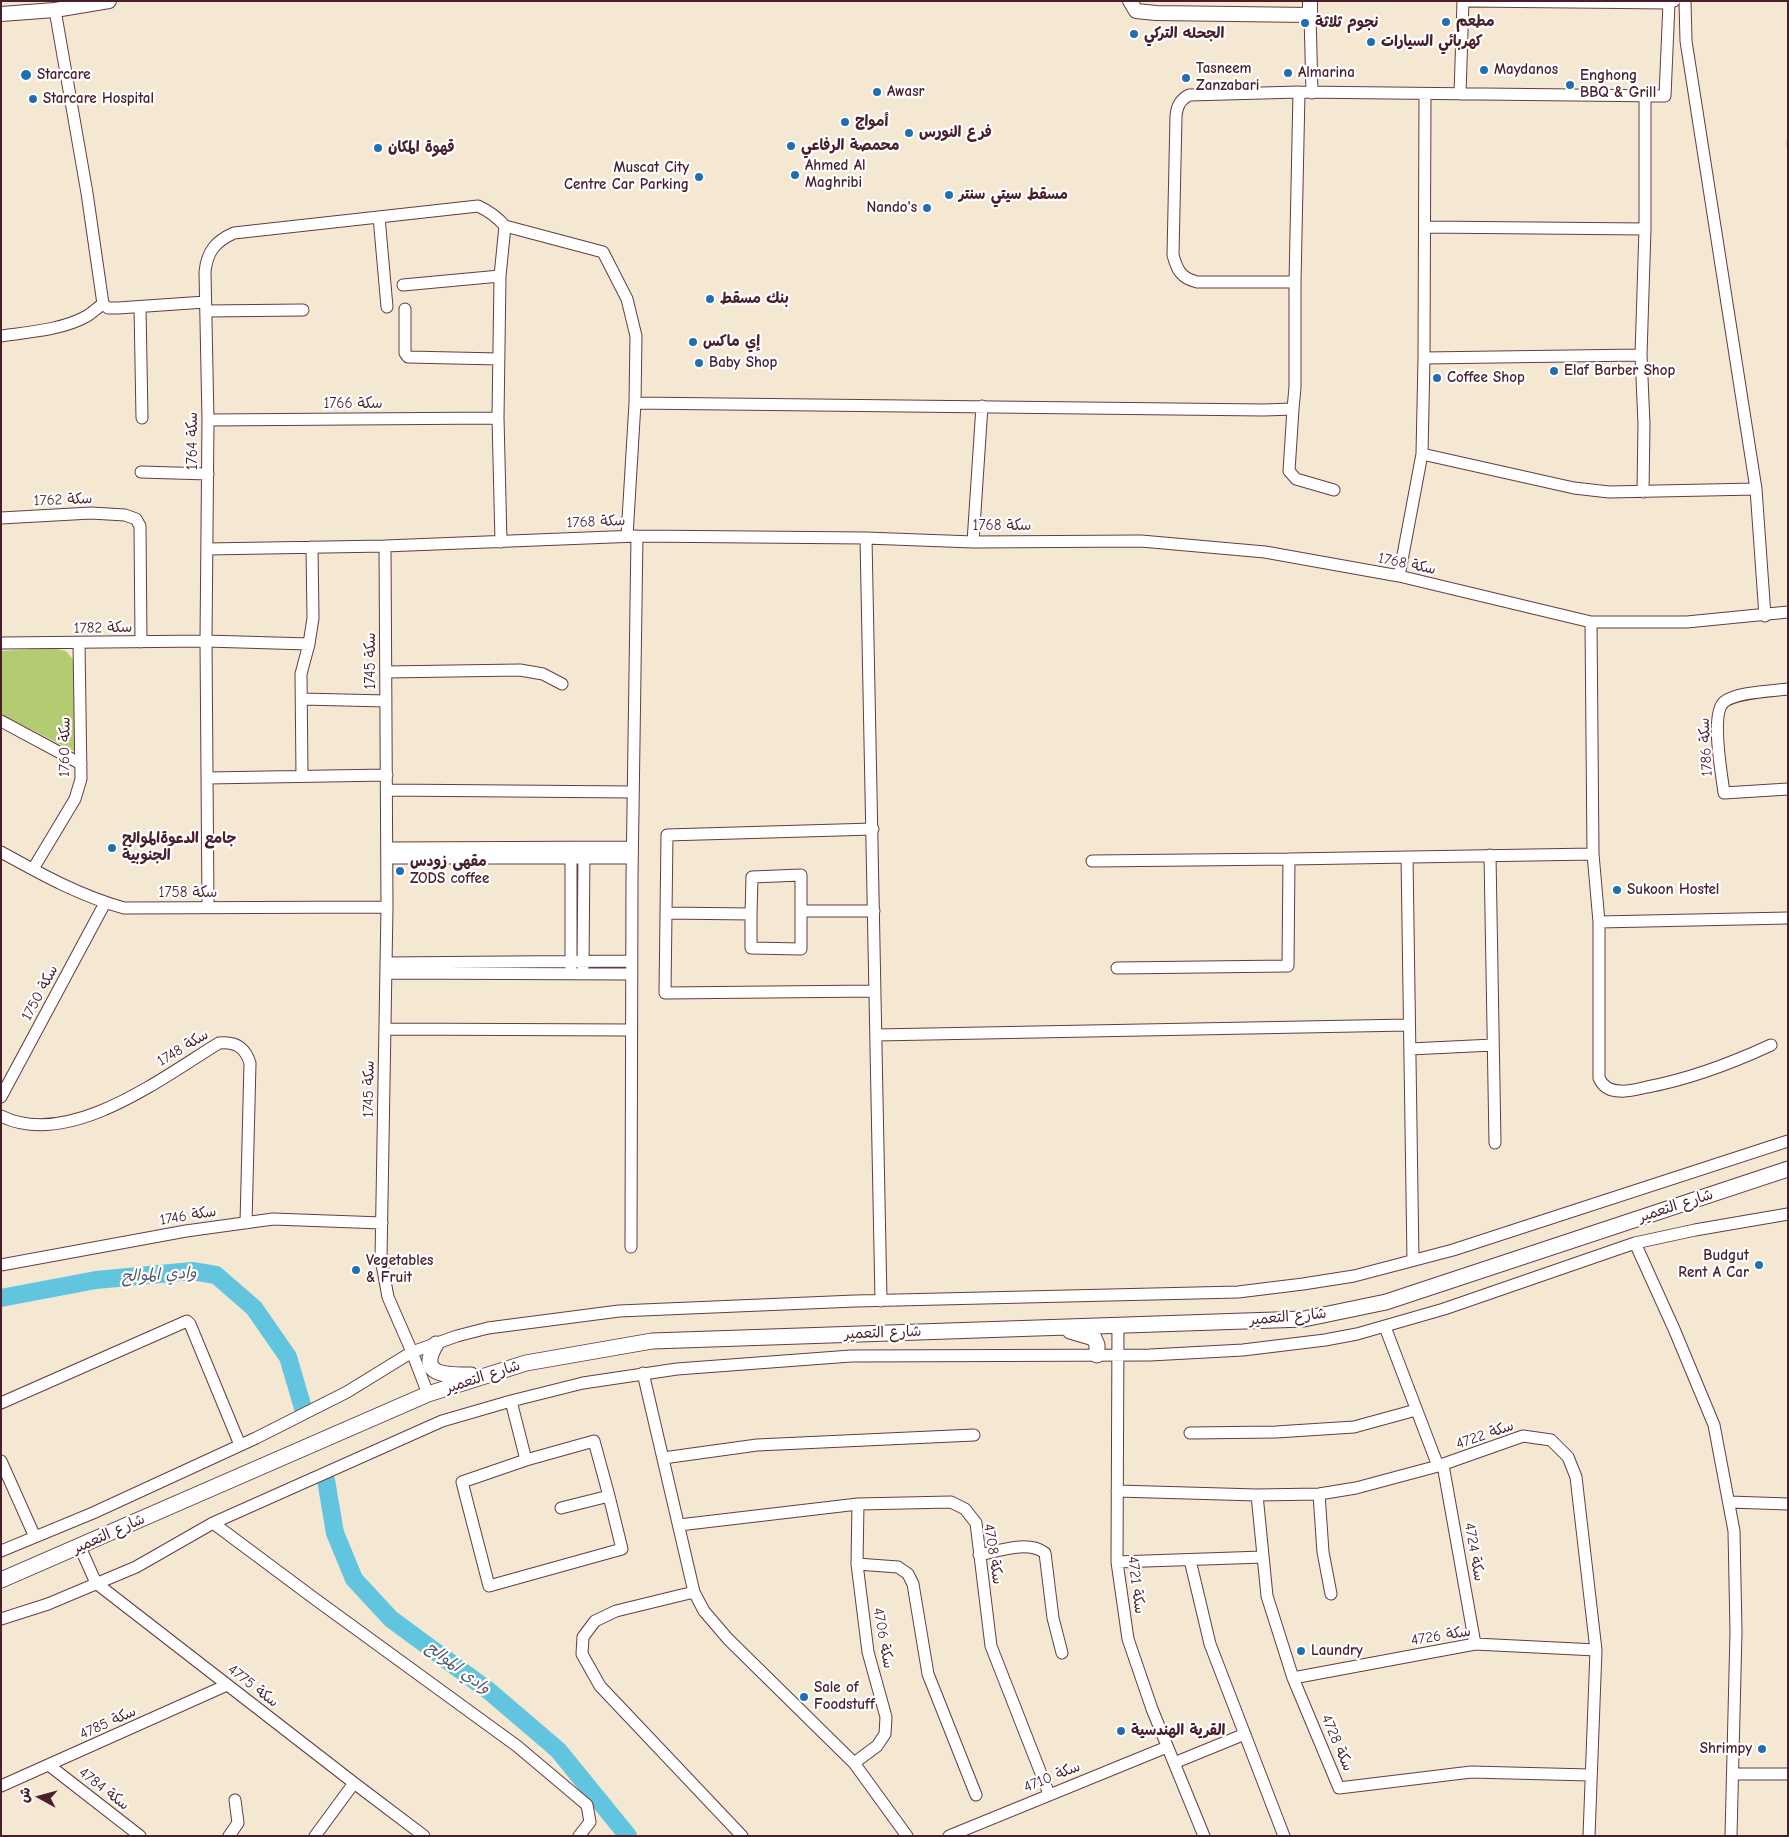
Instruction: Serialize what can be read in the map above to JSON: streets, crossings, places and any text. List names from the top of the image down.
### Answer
{
  "streets": {
    "main road": ["شارع التعمير"],
    "street": [
      "سكة 1766",
      "سكة 1764",
      "سكة 1762",
      "سكة 1768",
      "سكة 1782",
      "سكة 1745",
      "سكة 1760",
      "سكة 1786",
      "سكة 1758",
      "سكة 1750",
      "سكة 1748",
      "سكة 1746",
      "سكة 4722",
      "سكة 4724",
      "سكة 4708",
      "سكة 4721",
      "سكة 4726",
      "سكة 4706",
      "سكة 4775",
      "سكة 4785",
      "سكة 4728",
      "سكة 4710",
      "سكة 4784"
    ]
  },
  "crossings": [
    ["سكة 1766", "سكة 1764"],
    ["سكة 1764", "سكة 1768"],
    ["سكة 1764", "سكة 1782"],
    ["سكة 1764", "سكة 1758"],
    ["سكة 1762", "سكة 1782"],
    ["سكة 1768", "سكة 1745"],
    ["سكة 1782", "سكة 1760"],
    ["سكة 1745", "سكة 1758"],
    ["سكة 1745", "شارع التعمير"],
    ["سكة 1745", "سكة 1746"],
    ["سكة 1760", "سكة 1758"],
    ["سكة 1758", "سكة 1750"],
    ["سكة 1748", "سكة 1746"],
    ["شارع التعمير", "سكة 4721"],
    ["شارع التعمير", "سكة 4775"],
    ["سكة 4722", "سكة 4724"],
    ["سكة 4722", "سكة 4721"],
    ["سكة 4722", "سكة 4726"],
    ["سكة 4722", "سكة 4728"],
    ["سكة 4724", "سكة 4726"],
    ["سكة 4708", "سكة 4706"],
    ["سكة 4708", "سكة 4710"],
    ["سكة 4721", "سكة 4710"],
    ["سكة 4726", "سكة 4728"],
    ["سكة 4775", "سكة 4785"],
    ["سكة 4785", "سكة 4784"]
  ],
  "water": ["وادي الموالح"],
  "places": [
    "مطعم",
    "نجوم ثلاثة",
    "الجحله التركي",
    "كهربائي السيارات",
    "Maydanos",
    "Almarina",
    "Starcare",
    "Tasneem Zanzabari",
    "Enghong BBQ & Grill",
    "Awasr",
    "Starcare Hospital",
    "أمواج",
    "فرع النورس",
    "محمصة الرفاعي",
    "قهوة المكان",
    "Ahmed Al Maghribi",
    "Muscat City Centre Car Parking",
    "مسقط سيتي سنتر",
    "Nando's",
    "بنك مسقط",
    "إي ماكس",
    "Baby Shop",
    "Elaf Barber Shop",
    "Coffee Shop",
    "جامع الدعوةالموالح الجنوبية",
    "مقهى زودس ZODS coffee",
    "Sukoon Hostel",
    "Budgut Rent A Car",
    "Vegetables & Fruit",
    "Laundry",
    "Sale of Foodstuff",
    "القرية الهندسية",
    "Shrimpy"
  ],
  "north": "left"
}
